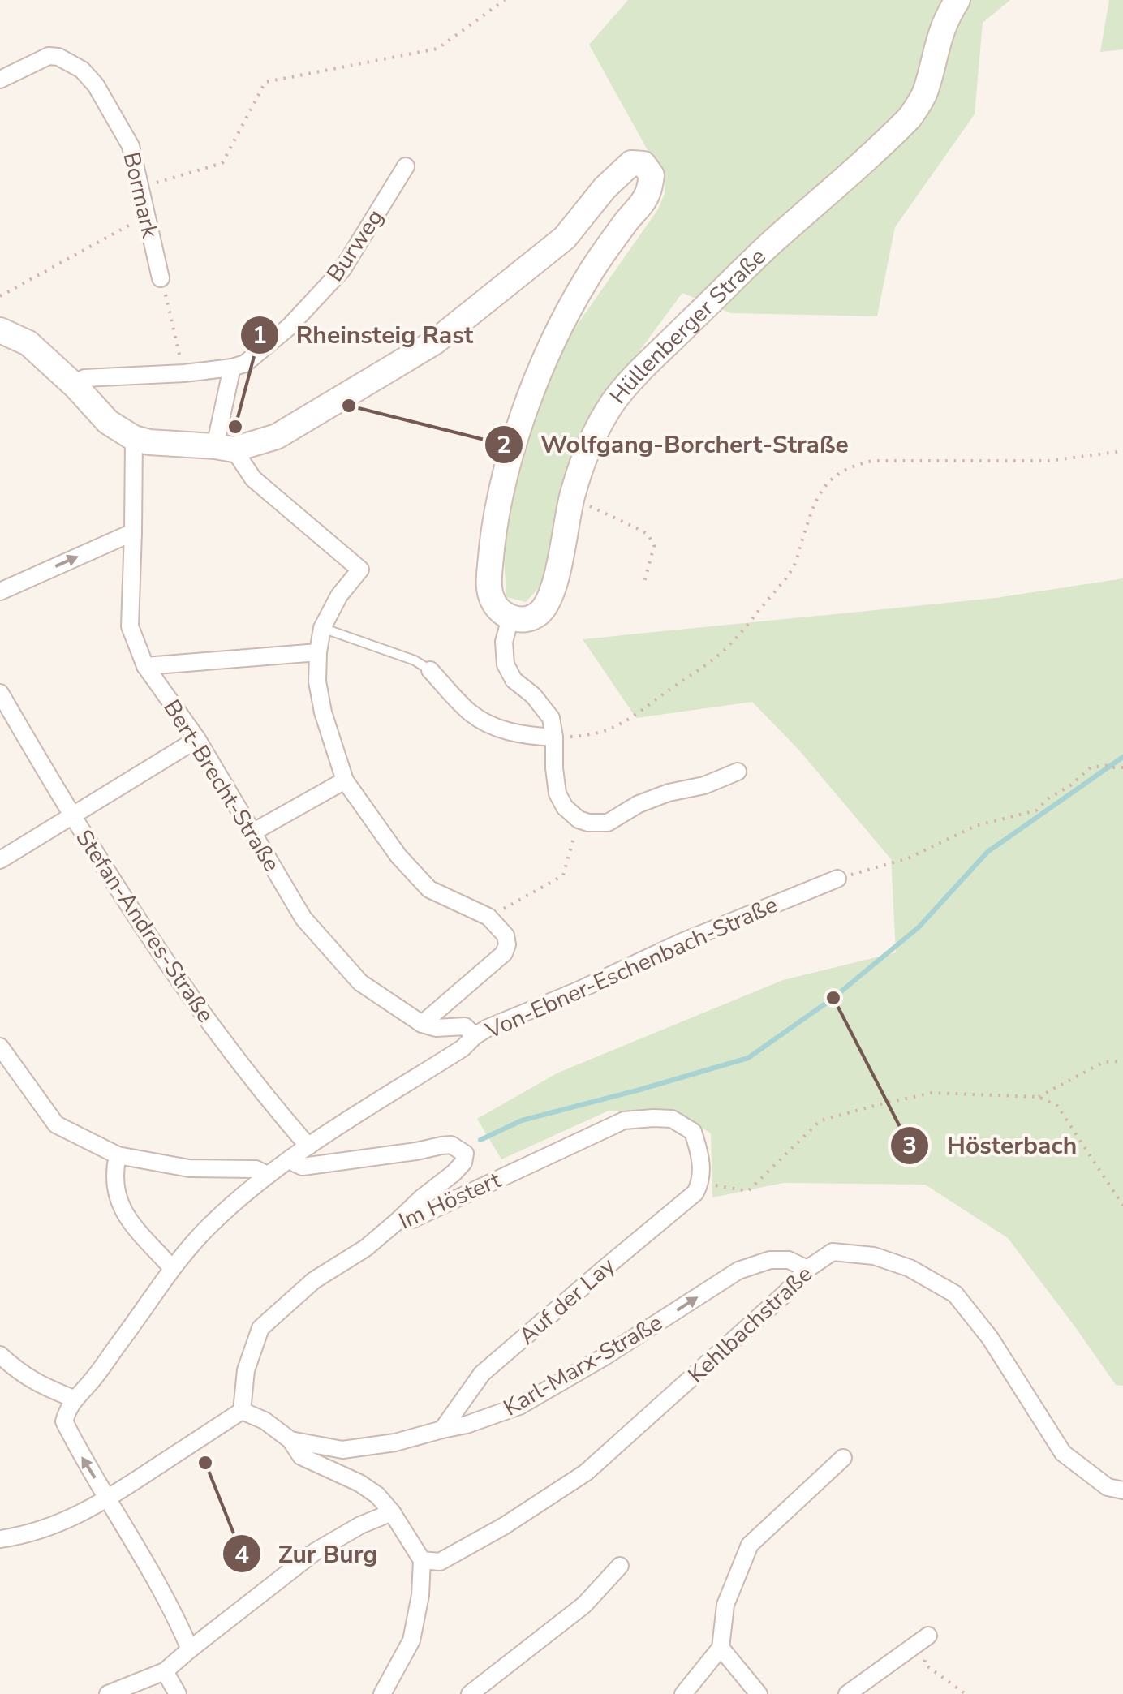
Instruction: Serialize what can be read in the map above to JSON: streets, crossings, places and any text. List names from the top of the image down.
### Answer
{
  "streets": {
    "street": [
      "Bormark",
      "Burweg",
      "Hüllenberger Straße",
      "Bert-Brecht-Straße",
      "Stefan-Andres-Straße",
      "Von-Ebner-Eschenbach-Straße",
      "Im Höstert",
      "Auf der Lay",
      "Kehlbachstraße",
      "Karl-Marx-Straße"
    ]
  },
  "crossings": [
    ["Bert-Brecht-Straße", "Von-Ebner-Eschenbach-Straße"],
    ["Stefan-Andres-Straße", "Von-Ebner-Eschenbach-Straße"],
    ["Im Höstert", "Auf der Lay"],
    ["Im Höstert", "Karl-Marx-Straße"],
    ["Auf der Lay", "Karl-Marx-Straße"],
    ["Kehlbachstraße", "Karl-Marx-Straße"]
  ],
  "one_way": ["Karl-Marx-Straße"],
  "places": [
    "Wolfgang-Borchert-Straße",
    "Rheinsteig Rast",
    "Hösterbach",
    "Zur Burg"
  ]
}
